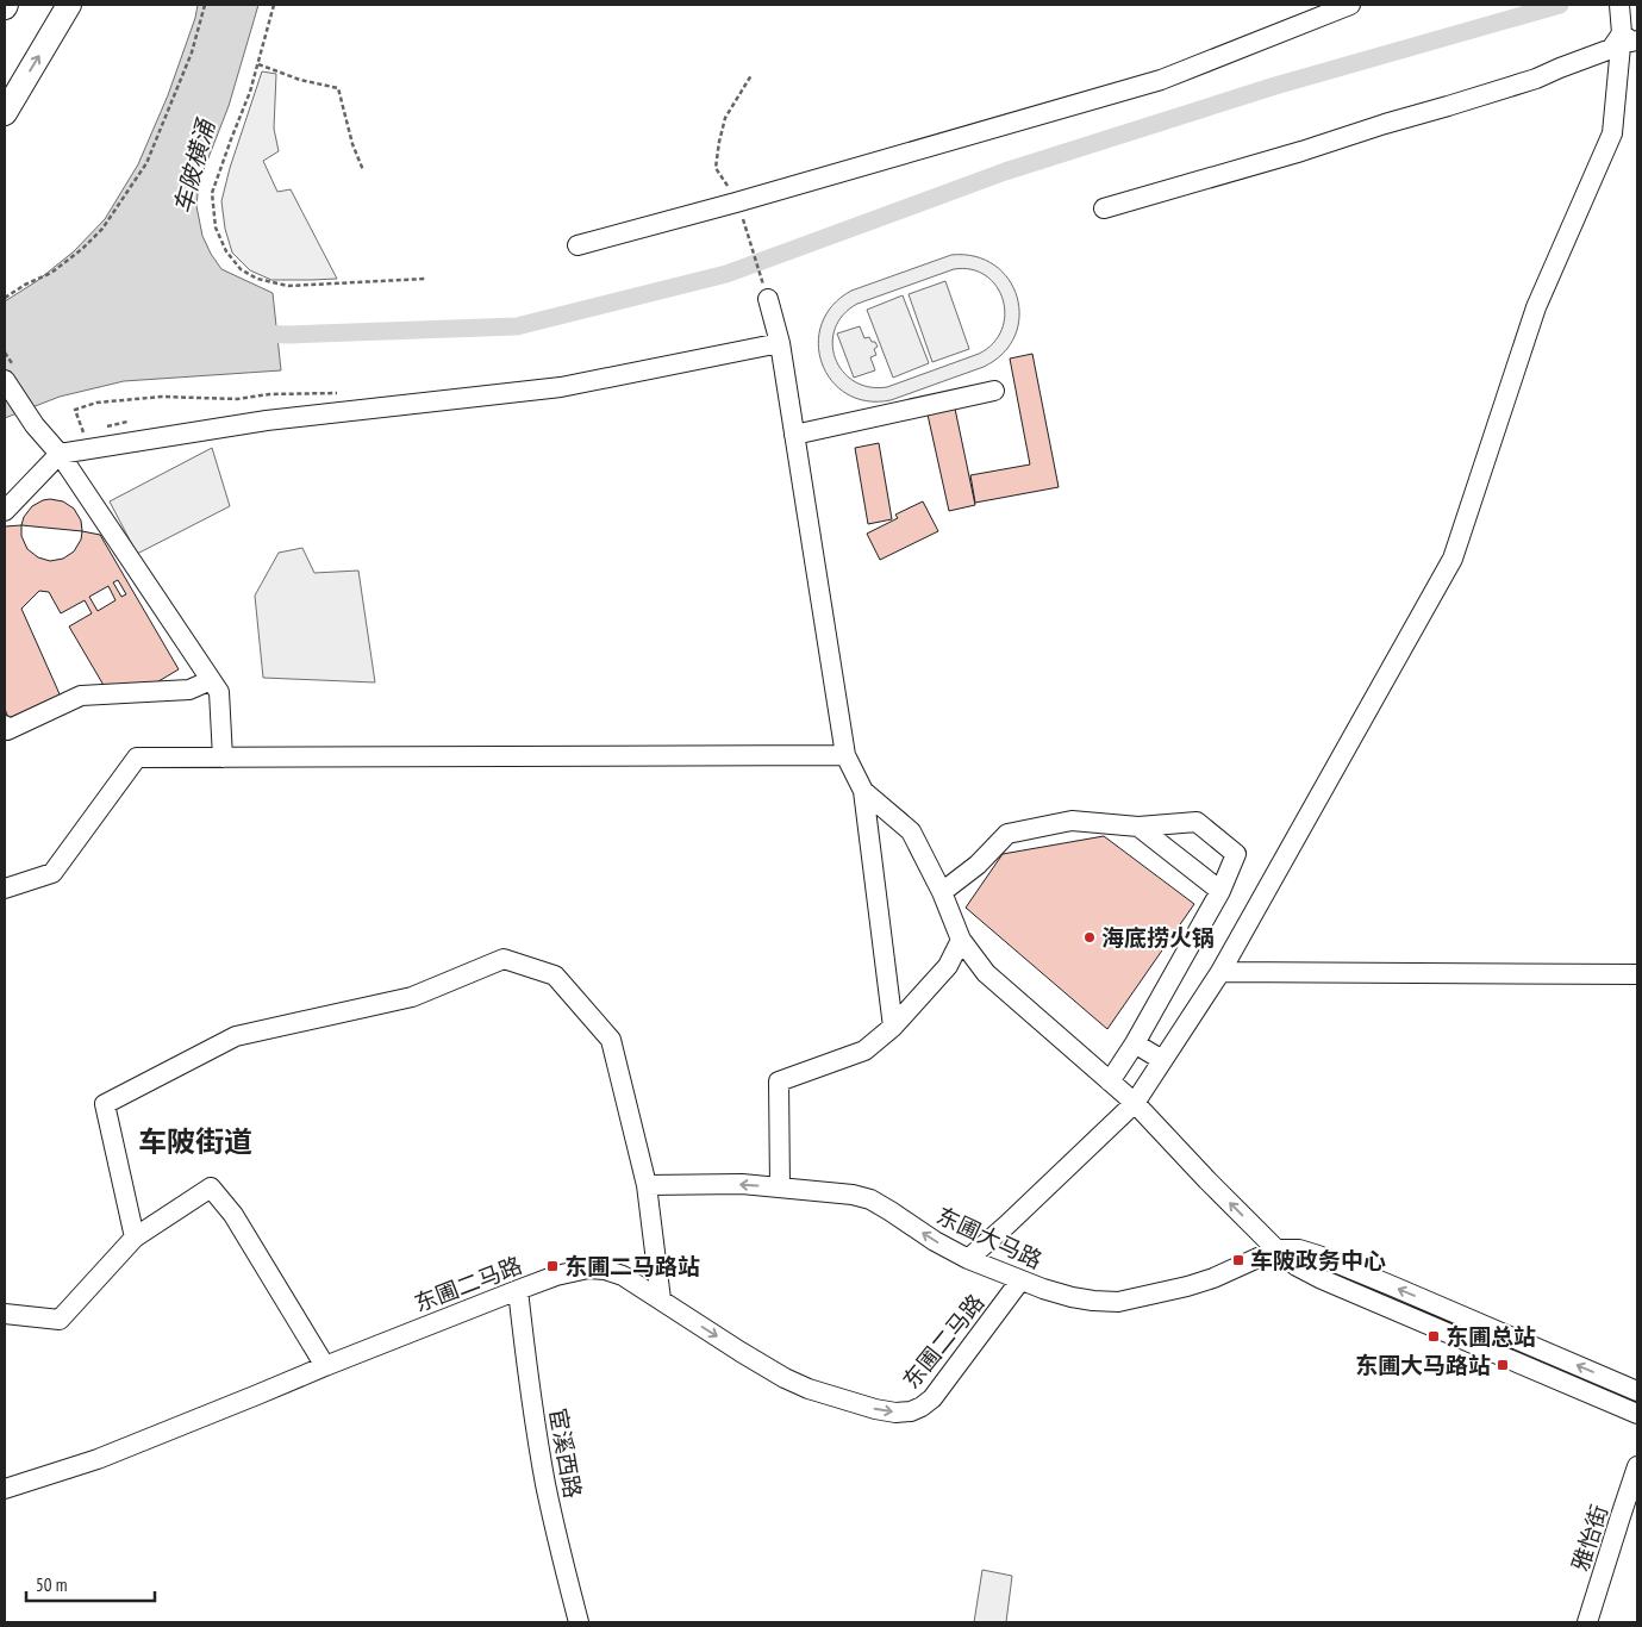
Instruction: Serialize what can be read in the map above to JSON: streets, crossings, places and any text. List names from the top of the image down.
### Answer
{
  "streets": {
    "street": [
      "东圃大马路",
      "东圃二马路",
      "宦溪西路",
      "雅怡街"
    ]
  },
  "crossings": [
    ["东圃大马路", "东圃二马路"],
    ["东圃二马路", "宦溪西路"]
  ],
  "districts": ["车陂街道"],
  "water": ["车陂横涌"],
  "places": {
    "other": ["海底捞火锅"],
    "transit": [
      "车陂政务中心",
      "东圃二马路站",
      "东圃总站",
      "东圃大马路站"
    ]
  },
  "scale_bar": "50 m"
}
